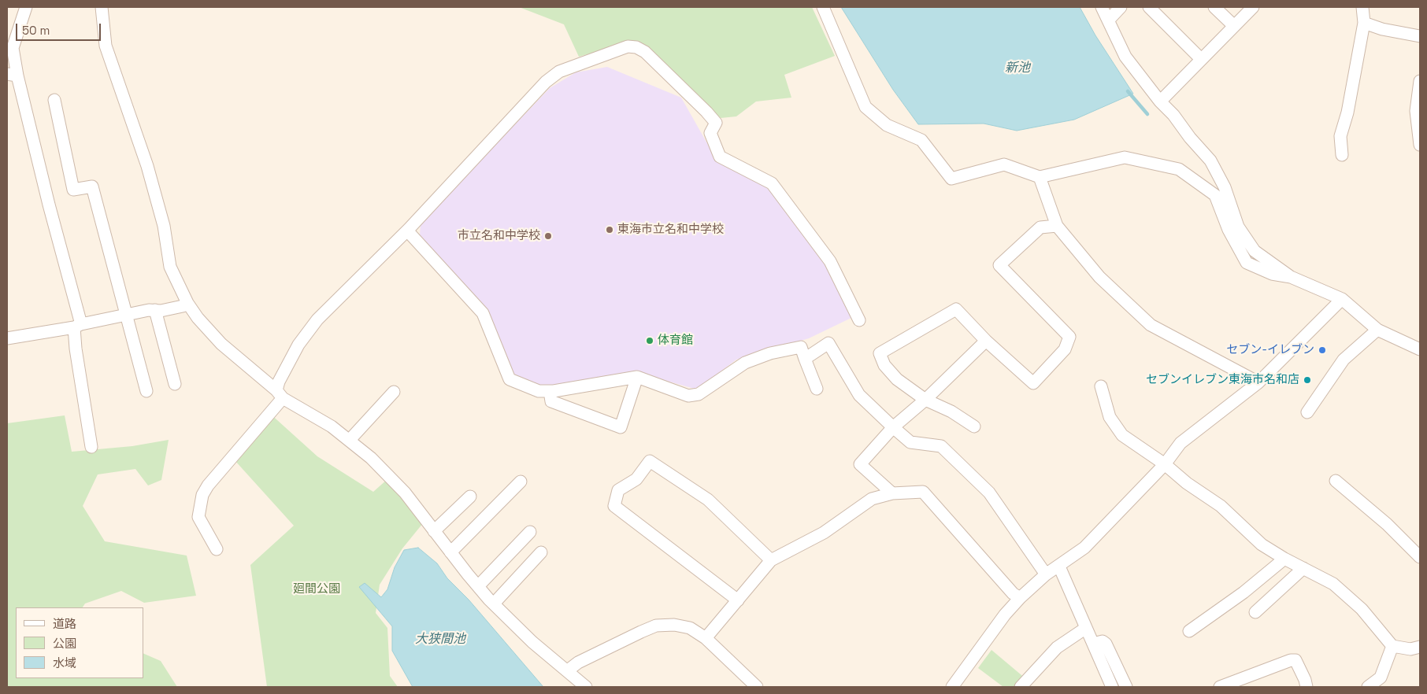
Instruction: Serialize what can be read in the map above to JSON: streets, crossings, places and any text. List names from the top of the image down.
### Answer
{
  "water": ["新池", "大狭間池"],
  "parks": ["廻間公園"],
  "places": [
    "東海市立名和中学校",
    "市立名和中学校",
    "体育館",
    "セブン-イレブン",
    "セブンイレブン東海市名和店"
  ],
  "legend": ["道路", "公園", "水域"],
  "scale_bar": "50 m"
}
